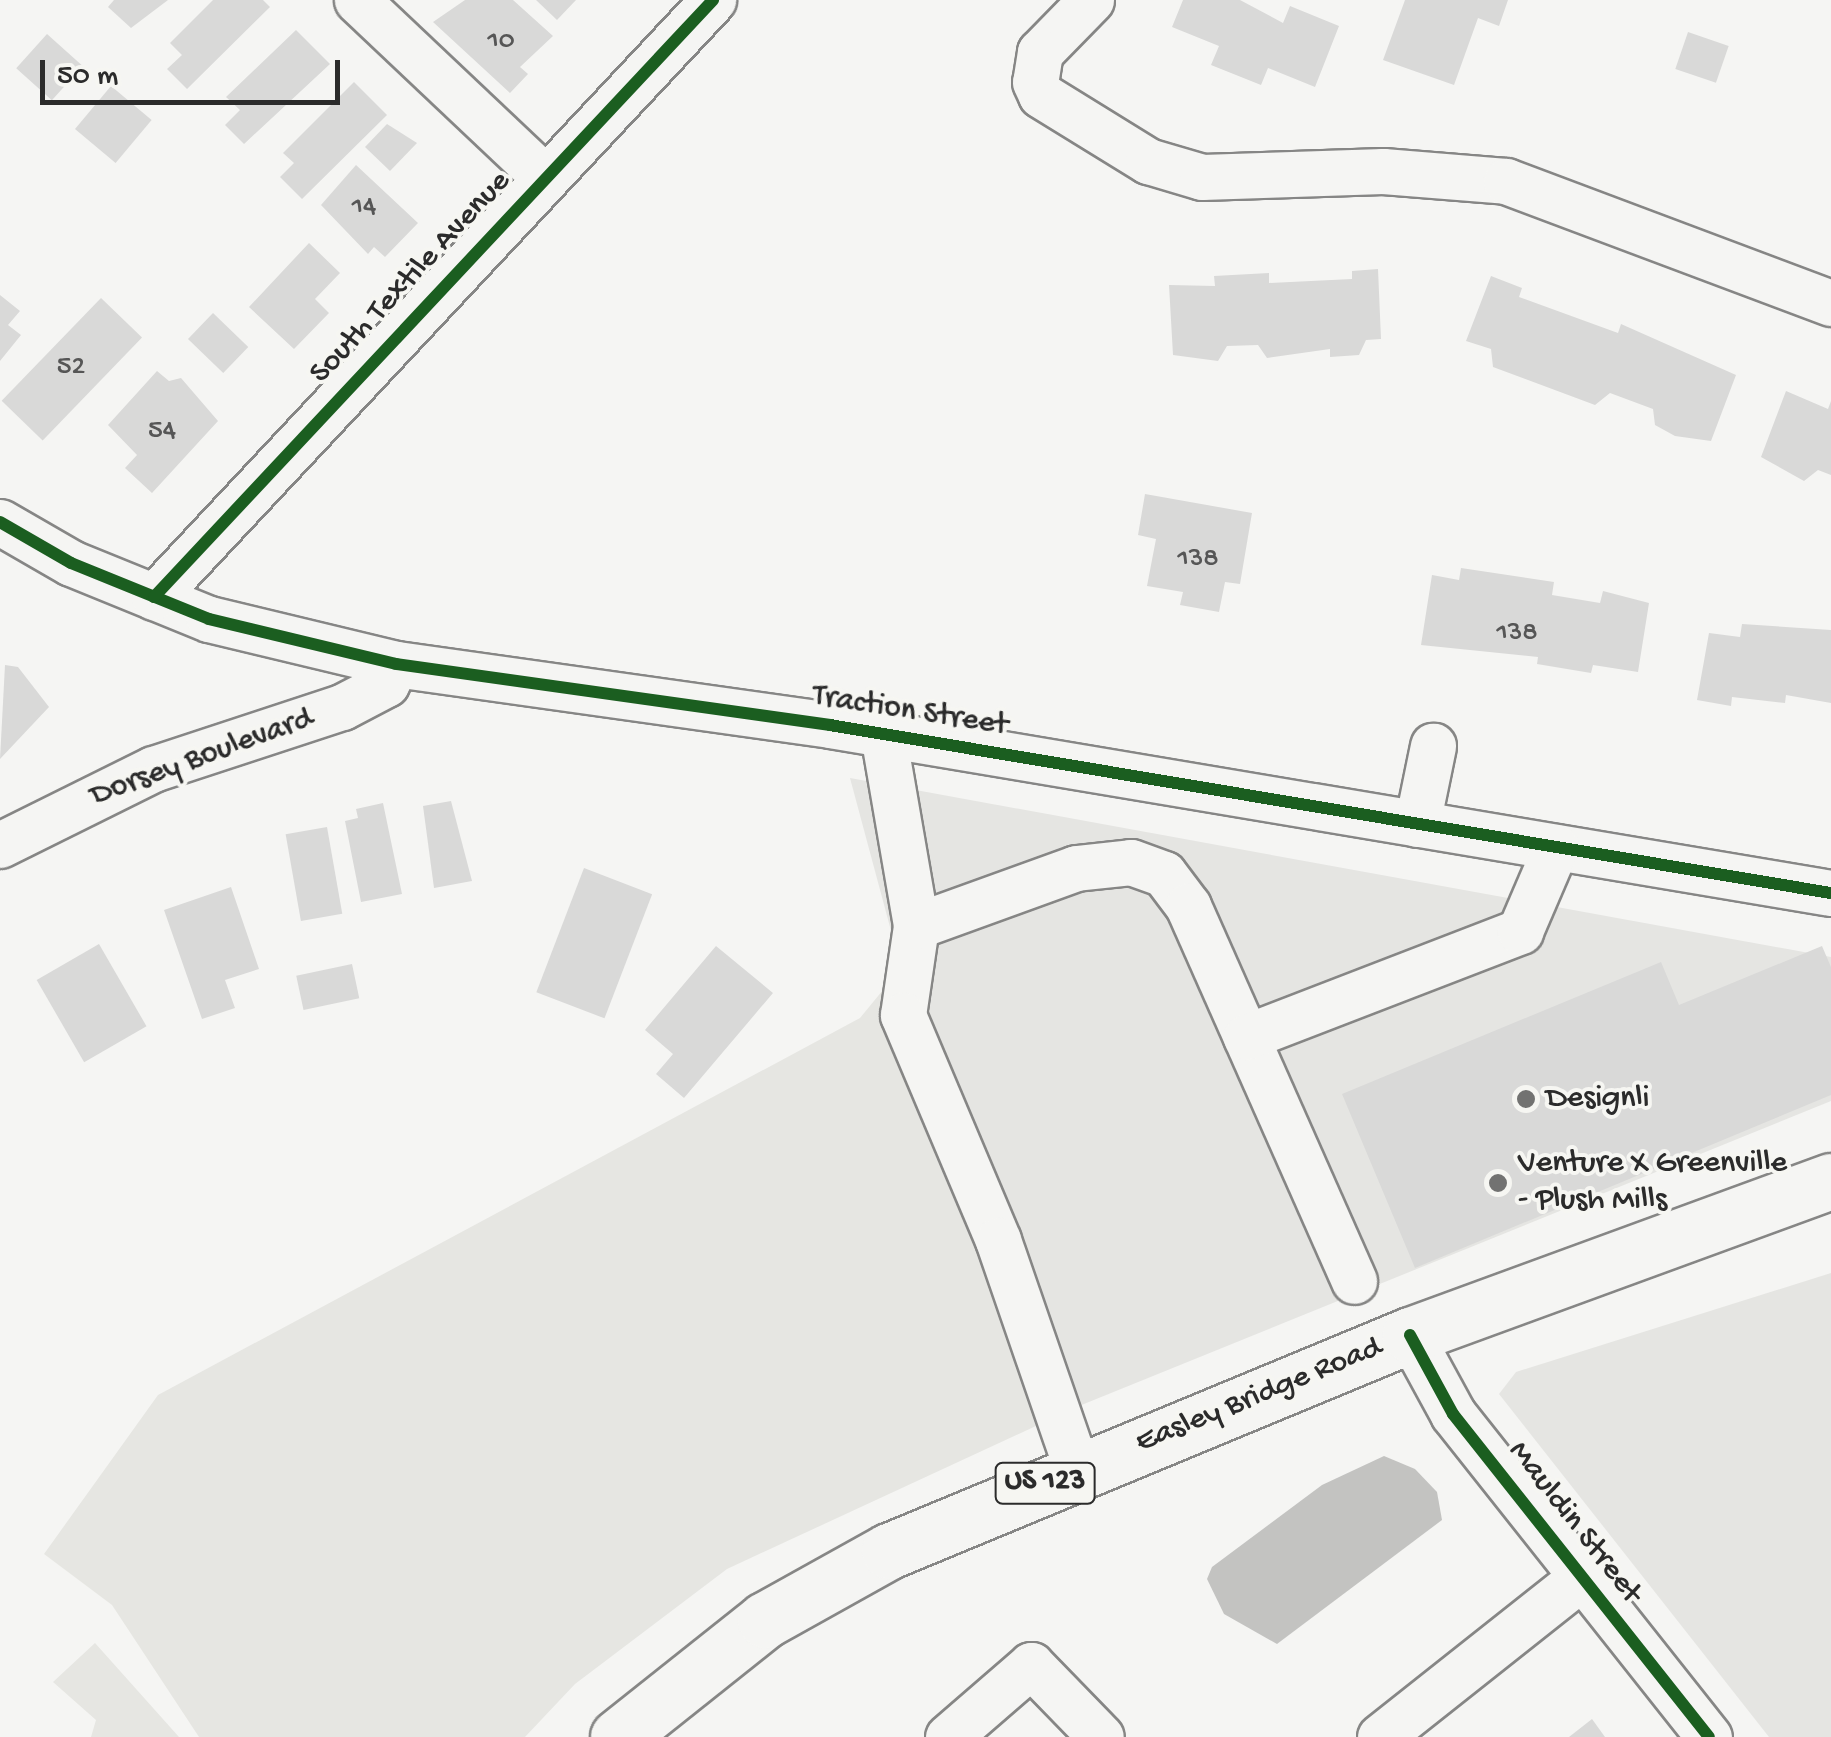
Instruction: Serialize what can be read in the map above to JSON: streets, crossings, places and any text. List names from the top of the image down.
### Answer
{
  "streets": {
    "highway": ["Easley Bridge Road", "US 123"],
    "street": [
      "South Textile Avenue",
      "Traction Street",
      "Dorsey Boulevard",
      "Mauldin Street"
    ]
  },
  "crossings": [
    ["South Textile Avenue", "Traction Street"],
    ["Traction Street", "Dorsey Boulevard"],
    ["Easley Bridge Road", "Mauldin Street"]
  ],
  "places": ["Designli", "Venture X Greenville - Plush Mills"],
  "house_numbers": [
    "10",
    "14",
    "52",
    "54",
    "138",
    "138"
  ],
  "scale_bar": "50 m"
}
